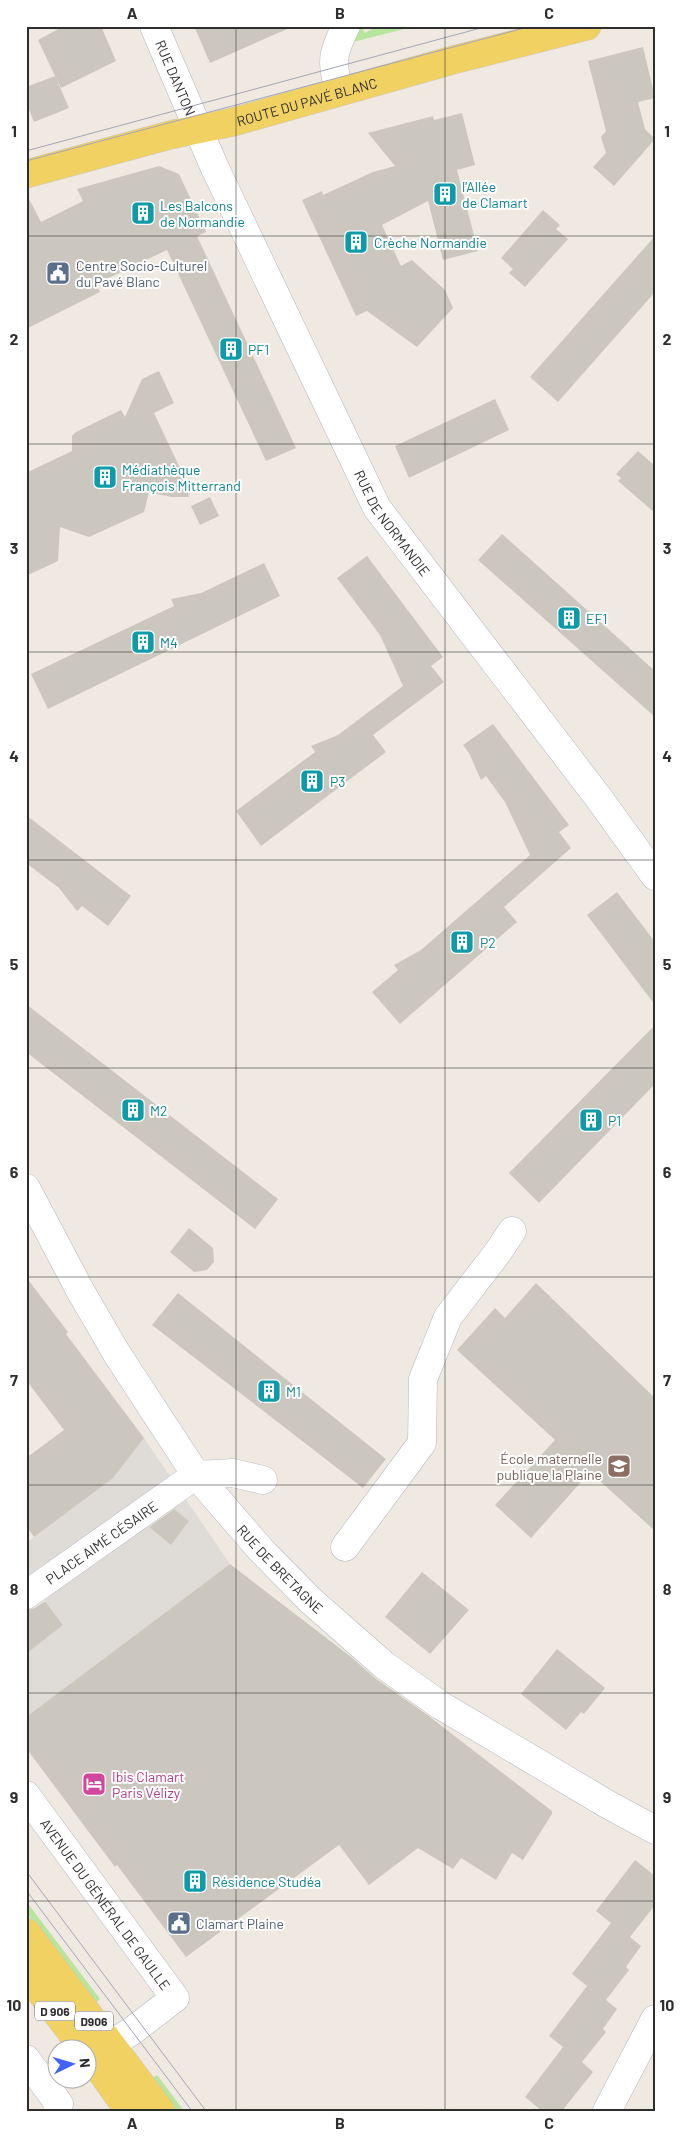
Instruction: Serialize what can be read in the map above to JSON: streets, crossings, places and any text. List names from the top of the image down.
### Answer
{
  "streets": {
    "main road": ["ROUTE DU PAVÉ BLANC", "D 906", "D906"],
    "street": [
      "RUE DANTON",
      "RUE DE NORMANDIE",
      "PLACE AIMÉ CÉSAIRE",
      "RUE DE BRETAGNE",
      "AVENUE DU GÉNÉRAL DE GAULLE"
    ]
  },
  "crossings": [
    ["RUE DANTON", "ROUTE DU PAVÉ BLANC"],
    ["RUE DANTON", "RUE DE NORMANDIE"],
    ["ROUTE DU PAVÉ BLANC", "RUE DE NORMANDIE"],
    ["PLACE AIMÉ CÉSAIRE", "RUE DE BRETAGNE"]
  ],
  "places": {
    "building": [
      "l'Allée de Clamart",
      "Les Balcons de Normandie",
      "Crèche Normandie",
      "PF1",
      "Médiathèque François Mitterrand",
      "EF1",
      "M4",
      "P3",
      "P2",
      "M2",
      "P1",
      "M1",
      "Résidence Studéa"
    ],
    "public building": ["Centre Socio-Culturel du Pavé Blanc", "Clamart Plaine"],
    "school or university": ["École maternelle publique la Plaine"],
    "hotel": ["Ibis Clamart Paris Vélizy"]
  },
  "north": "right",
  "grid": {
    "columns": ["A", "B", "C"],
    "rows": [
      "1",
      "2",
      "3",
      "4",
      "5",
      "6",
      "7",
      "8",
      "9",
      "10"
    ]
  }
}
